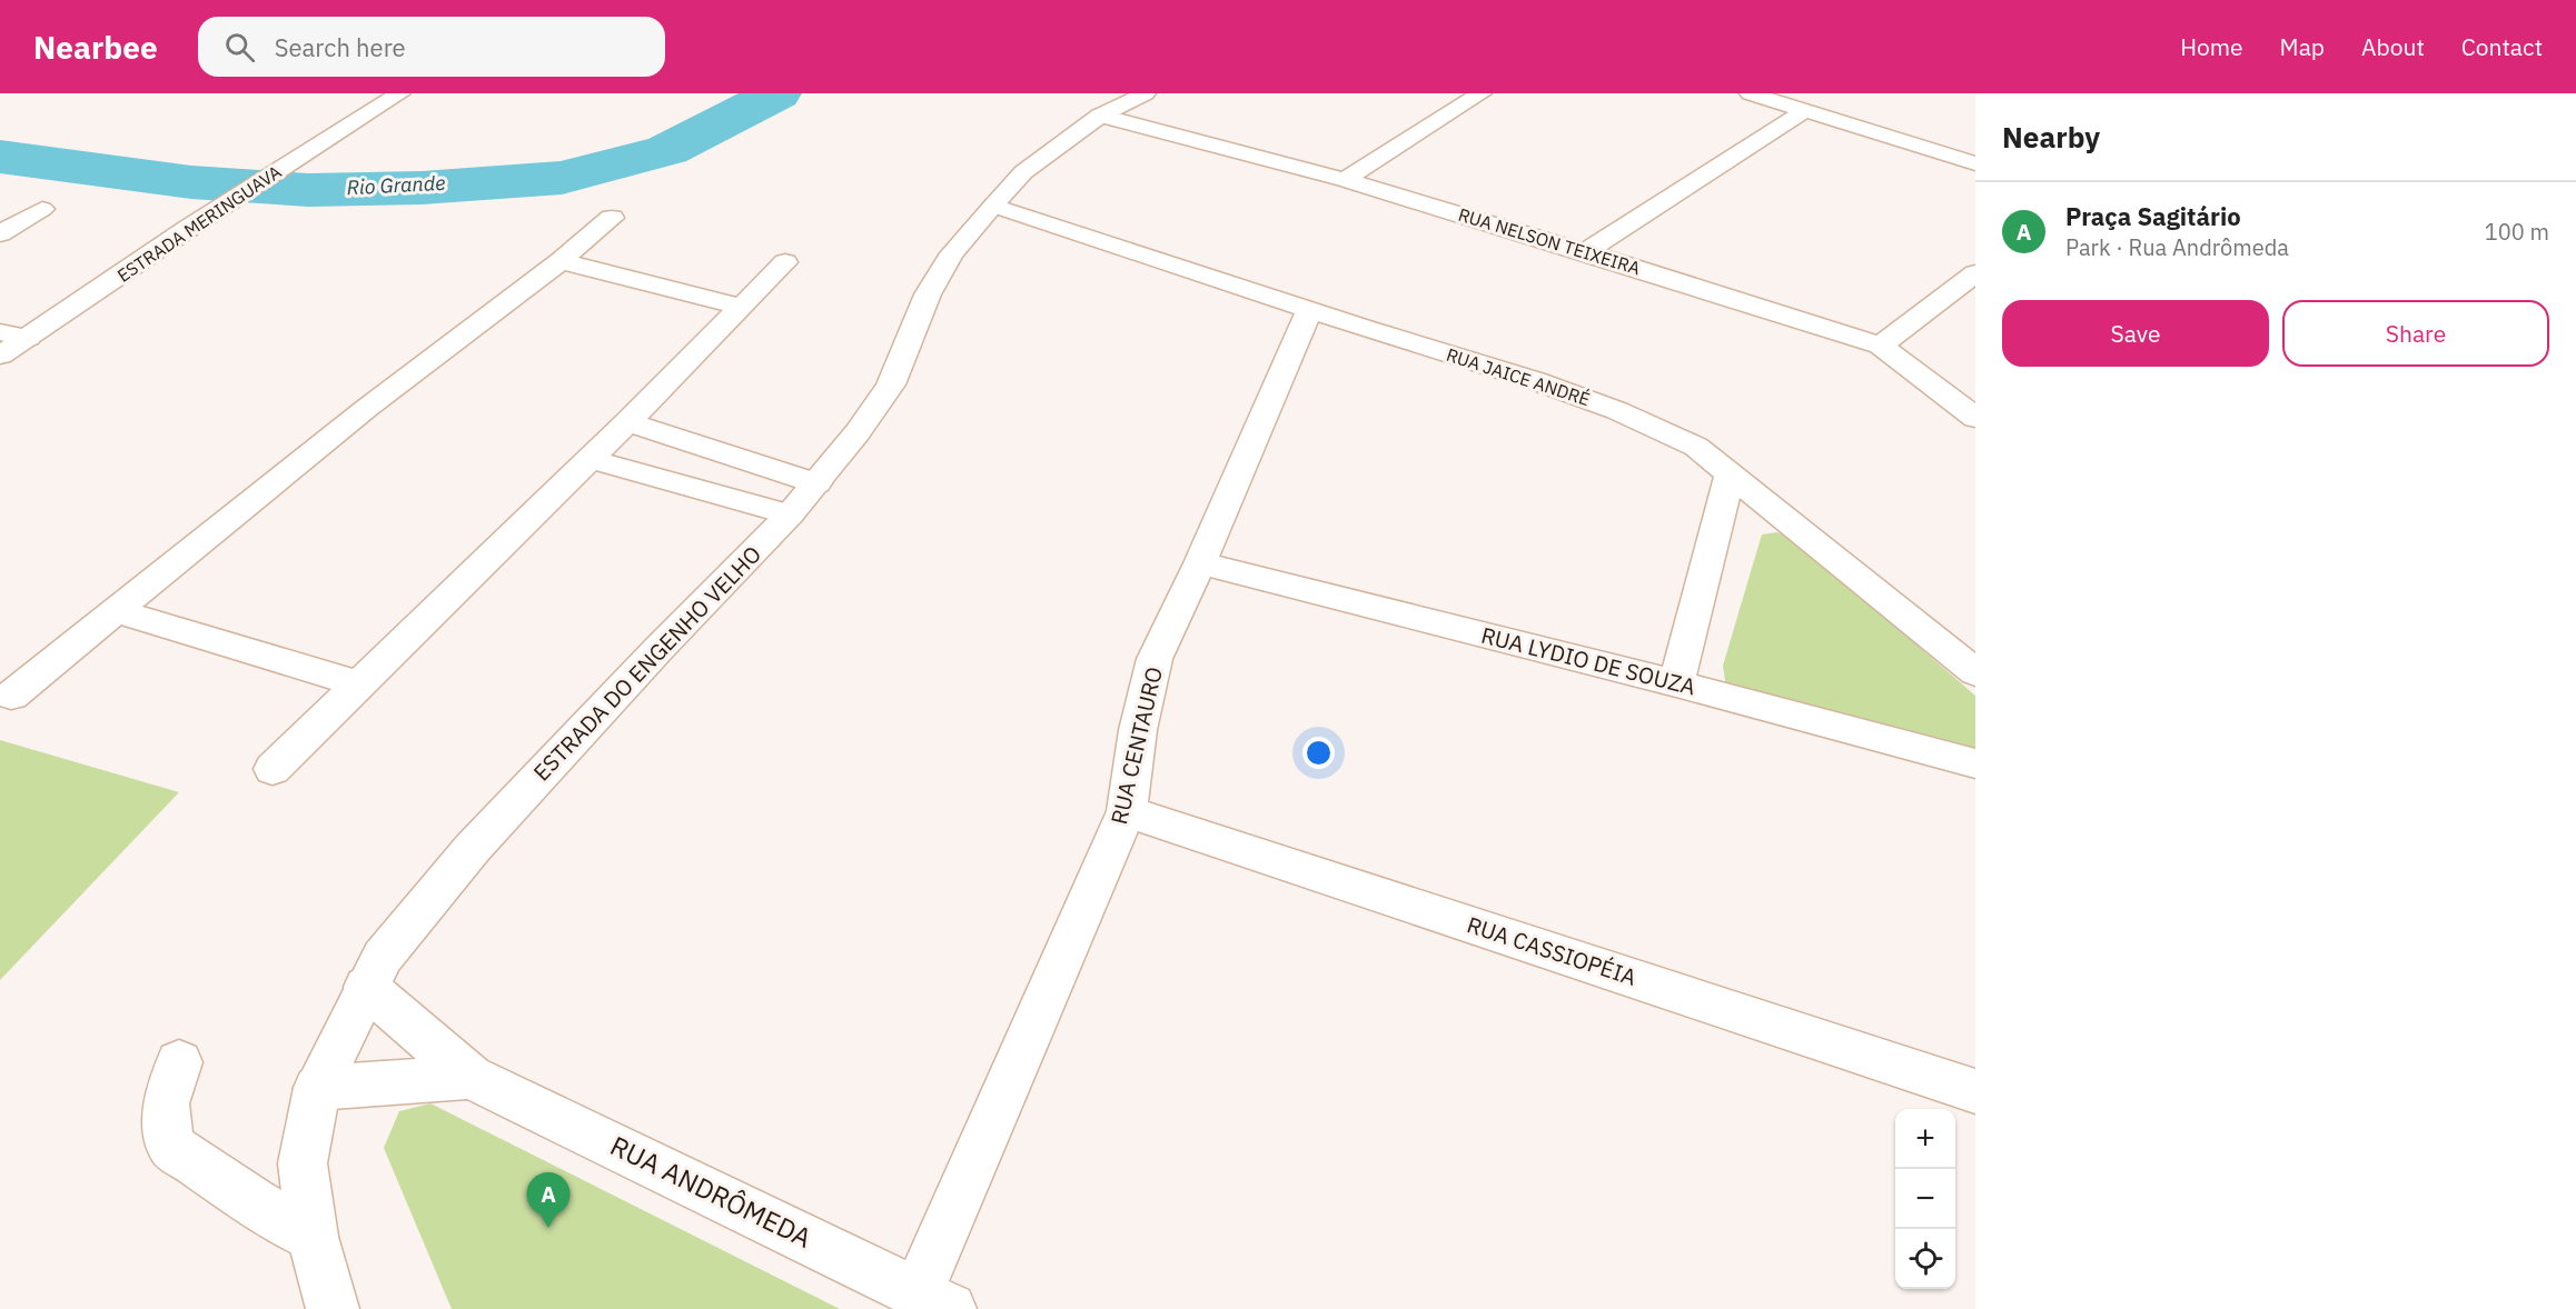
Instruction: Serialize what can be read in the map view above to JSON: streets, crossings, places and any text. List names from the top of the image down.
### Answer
{
  "streets": {
    "street": [
      "ESTRADA MERINGUAVA",
      "RUA NELSON TEIXEIRA",
      "RUA JAICE ANDRÉ",
      "RUA LYDIO DE SOUZA",
      "ESTRADA DO ENGENHO VELHO",
      "RUA CENTAURO",
      "RUA CASSIOPÉIA",
      "RUA ANDRÔMEDA"
    ]
  },
  "crossings": [
    ["RUA NELSON TEIXEIRA", "ESTRADA DO ENGENHO VELHO"],
    ["RUA JAICE ANDRÉ", "ESTRADA DO ENGENHO VELHO"],
    ["RUA JAICE ANDRÉ", "RUA CENTAURO"],
    ["RUA LYDIO DE SOUZA", "RUA CENTAURO"],
    ["ESTRADA DO ENGENHO VELHO", "RUA ANDRÔMEDA"],
    ["RUA CENTAURO", "RUA CASSIOPÉIA"],
    ["RUA CENTAURO", "RUA ANDRÔMEDA"]
  ],
  "water": ["Rio Grande"],
  "page": {
    "header": "Nearbee",
    "search": "Search here",
    "nav": [
      "Home",
      "Map",
      "About",
      "Contact"
    ],
    "heading": "Nearby",
    "list": [
      {
        "mark": "A",
        "name": "Praça Sagitário",
        "note": "Park · Rua Andrômeda",
        "value": "100 m"
      }
    ],
    "buttons": ["Save", "Share"],
    "map_buttons": ["+", "−"],
    "pins": "A"
  }
}
